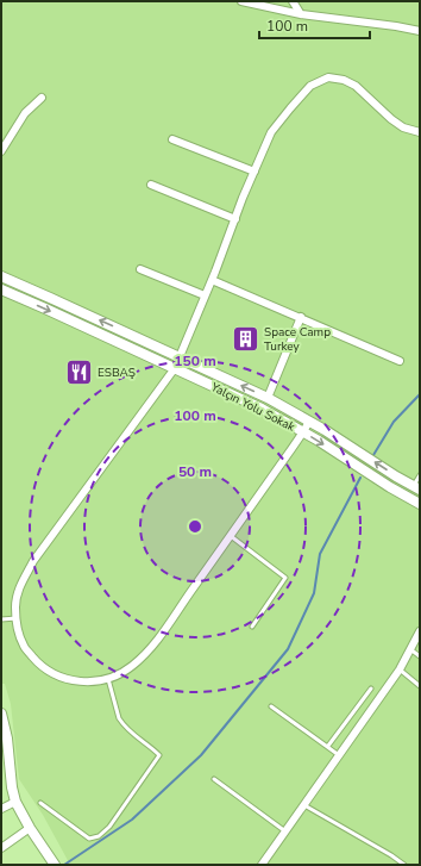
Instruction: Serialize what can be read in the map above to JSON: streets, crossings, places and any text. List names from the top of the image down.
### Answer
{
  "streets": {
    "street": ["Yalçın Yolu Sokak"]
  },
  "places": {
    "building": ["Space Camp Turkey"],
    "restaurant": ["ESBAŞ"]
  },
  "scale_bar": "100 m",
  "rings": ["150 m", "100 m", "50 m"]
}
